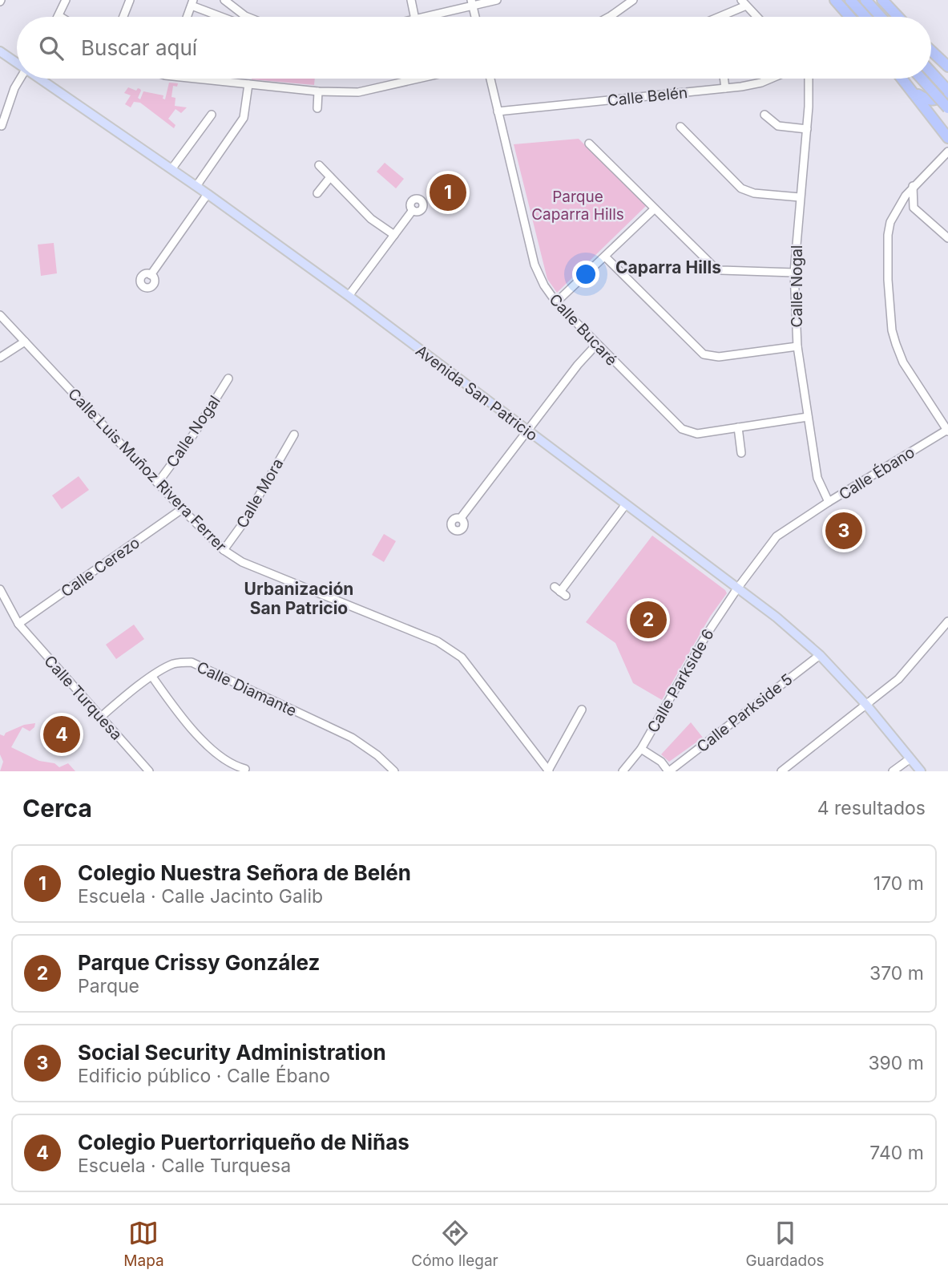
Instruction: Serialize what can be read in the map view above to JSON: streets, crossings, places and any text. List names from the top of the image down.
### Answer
{
  "streets": {
    "main road": ["Avenida San Patricio"],
    "street": [
      "Calle Belén",
      "Calle Nogal",
      "Calle Bucaré",
      "Calle Luis Muñoz Rivera Ferrer",
      "Calle Ébano",
      "Calle Mora",
      "Calle Cerezo",
      "Calle Parkside 6",
      "Calle Diamante",
      "Calle Turquesa",
      "Calle Parkside 5"
    ]
  },
  "crossings": [
    ["Calle Belén", "Calle Bucaré"],
    ["Calle Nogal", "Calle Bucaré"],
    ["Calle Nogal", "Calle Luis Muñoz Rivera Ferrer"],
    ["Calle Nogal", "Calle Ébano"],
    ["Avenida San Patricio", "Calle Ébano"],
    ["Avenida San Patricio", "Calle Parkside 6"],
    ["Avenida San Patricio", "Calle Parkside 5"],
    ["Calle Luis Muñoz Rivera Ferrer", "Calle Mora"],
    ["Calle Luis Muñoz Rivera Ferrer", "Calle Cerezo"],
    ["Calle Ébano", "Calle Parkside 6"],
    ["Calle Cerezo", "Calle Turquesa"],
    ["Calle Diamante", "Calle Turquesa"]
  ],
  "districts": ["Caparra Hills", "Urbanización San Patricio"],
  "parks": ["Parque Caparra Hills"],
  "page": {
    "search": "Buscar aquí",
    "pins": [
      "1",
      "3",
      "2",
      "4"
    ],
    "heading": ["Cerca", "4 resultados"],
    "list": [
      {
        "mark": "1",
        "name": "Colegio Nuestra Señora de Belén",
        "note": "Escuela · Calle Jacinto Galib",
        "value": "170 m"
      },
      {
        "mark": "2",
        "name": "Parque Crissy González",
        "note": "Parque",
        "value": "370 m"
      },
      {
        "mark": "3",
        "name": "Social Security Administration",
        "note": "Edificio público · Calle Ébano",
        "value": "390 m"
      },
      {
        "mark": "4",
        "name": "Colegio Puertorriqueño de Niñas",
        "note": "Escuela · Calle Turquesa",
        "value": "740 m"
      }
    ],
    "nav": ["Mapa", "Cómo llegar", "Guardados"]
  }
}
